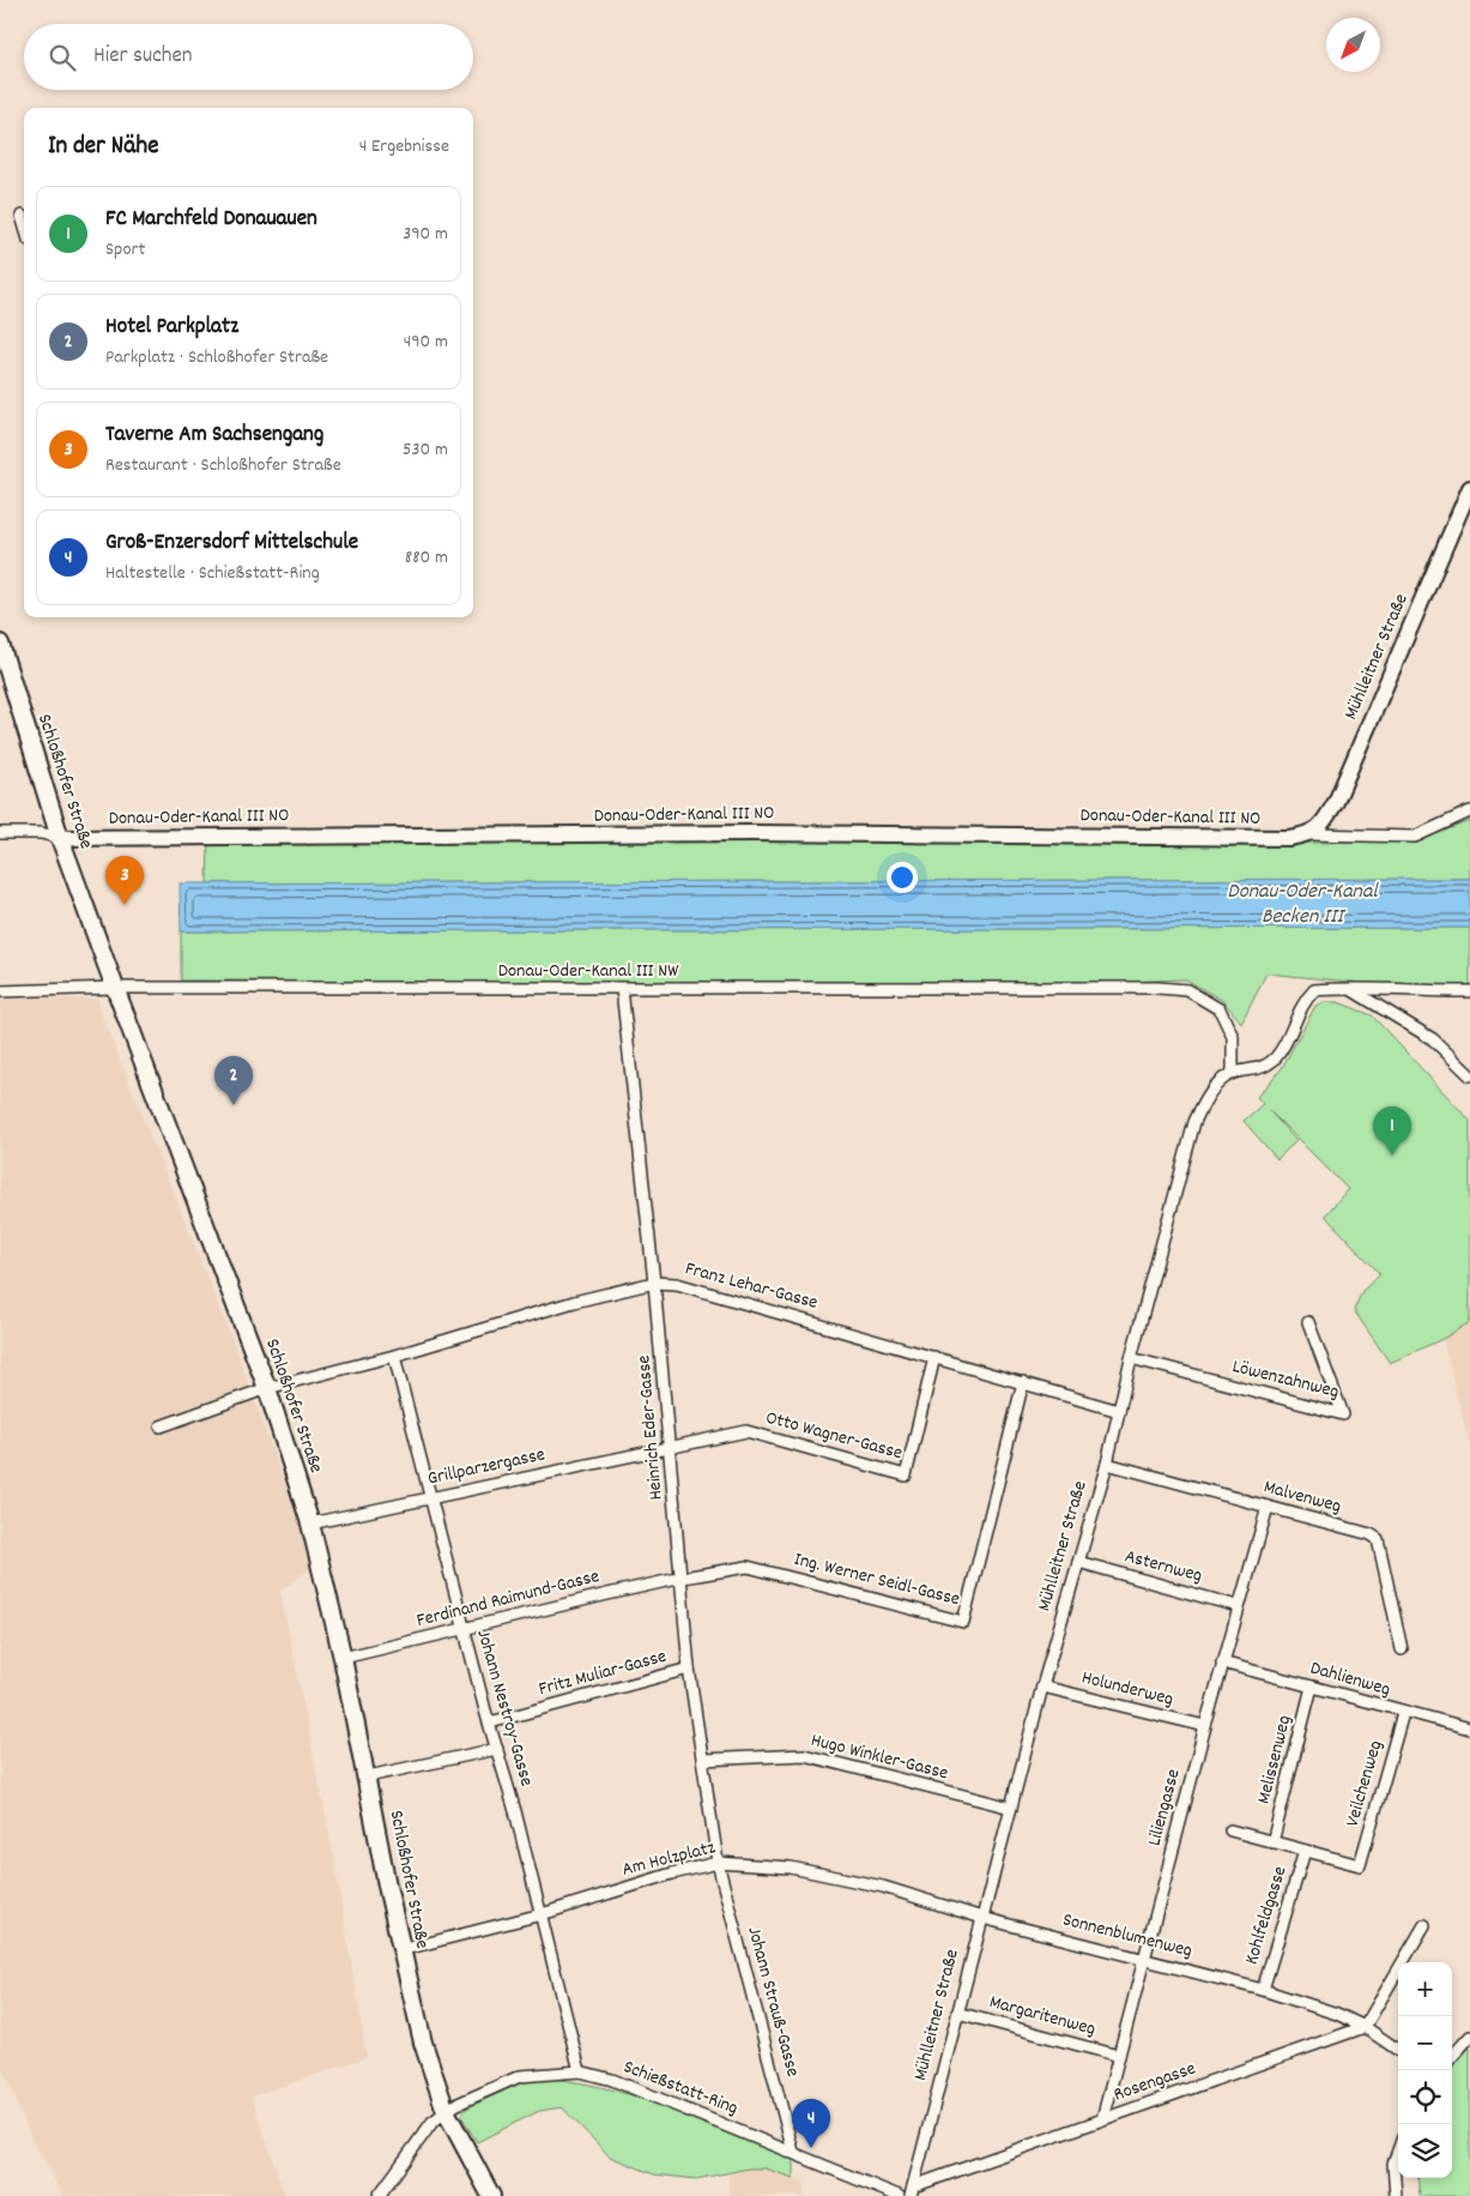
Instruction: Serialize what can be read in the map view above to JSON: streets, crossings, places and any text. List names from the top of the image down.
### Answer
{
  "streets": {
    "main road": ["Schloßhofer Straße"],
    "street": [
      "Mühlleitner Straße",
      "Donau-Oder-Kanal III NO",
      "Donau-Oder-Kanal III NW",
      "Franz Lehar-Gasse",
      "Löwenzahnweg",
      "Heinrich Eder-Gasse",
      "Otto Wagner-Gasse",
      "Grillparzergasse",
      "Malvenweg",
      "Asternweg",
      "Ing. Werner Seidl-Gasse",
      "Ferdinand Raimund-Gasse",
      "Fritz Muliar-Gasse",
      "Dahlienweg",
      "Holunderweg",
      "Johann Nestroy-Gasse",
      "Hugo Winkler-Gasse",
      "Melissenweg",
      "Veilchenweg",
      "Liliengasse",
      "Am Holzplatz",
      "Kohlfeldgasse",
      "Sonnenblumenweg",
      "Johann Strauß-Gasse",
      "Margaritenweg",
      "Rosengasse",
      "Schießstatt-Ring"
    ]
  },
  "crossings": [
    ["Mühlleitner Straße", "Donau-Oder-Kanal III NO"],
    ["Mühlleitner Straße", "Donau-Oder-Kanal III NW"],
    ["Mühlleitner Straße", "Franz Lehar-Gasse"],
    ["Mühlleitner Straße", "Löwenzahnweg"],
    ["Mühlleitner Straße", "Malvenweg"],
    ["Mühlleitner Straße", "Asternweg"],
    ["Mühlleitner Straße", "Holunderweg"],
    ["Mühlleitner Straße", "Hugo Winkler-Gasse"],
    ["Mühlleitner Straße", "Am Holzplatz"],
    ["Mühlleitner Straße", "Sonnenblumenweg"],
    ["Mühlleitner Straße", "Margaritenweg"],
    ["Mühlleitner Straße", "Rosengasse"],
    ["Schloßhofer Straße", "Donau-Oder-Kanal III NO"],
    ["Schloßhofer Straße", "Donau-Oder-Kanal III NW"],
    ["Schloßhofer Straße", "Franz Lehar-Gasse"],
    ["Schloßhofer Straße", "Grillparzergasse"],
    ["Schloßhofer Straße", "Ferdinand Raimund-Gasse"],
    ["Schloßhofer Straße", "Am Holzplatz"],
    ["Schloßhofer Straße", "Schießstatt-Ring"],
    ["Donau-Oder-Kanal III NW", "Heinrich Eder-Gasse"],
    ["Franz Lehar-Gasse", "Heinrich Eder-Gasse"],
    ["Franz Lehar-Gasse", "Otto Wagner-Gasse"],
    ["Franz Lehar-Gasse", "Ing. Werner Seidl-Gasse"],
    ["Franz Lehar-Gasse", "Johann Nestroy-Gasse"],
    ["Heinrich Eder-Gasse", "Otto Wagner-Gasse"],
    ["Heinrich Eder-Gasse", "Grillparzergasse"],
    ["Heinrich Eder-Gasse", "Ing. Werner Seidl-Gasse"],
    ["Heinrich Eder-Gasse", "Ferdinand Raimund-Gasse"],
    ["Heinrich Eder-Gasse", "Fritz Muliar-Gasse"],
    ["Heinrich Eder-Gasse", "Hugo Winkler-Gasse"],
    ["Heinrich Eder-Gasse", "Am Holzplatz"],
    ["Heinrich Eder-Gasse", "Johann Strauß-Gasse"],
    ["Otto Wagner-Gasse", "Grillparzergasse"],
    ["Grillparzergasse", "Johann Nestroy-Gasse"],
    ["Malvenweg", "Liliengasse"],
    ["Asternweg", "Liliengasse"],
    ["Ing. Werner Seidl-Gasse", "Ferdinand Raimund-Gasse"],
    ["Ferdinand Raimund-Gasse", "Johann Nestroy-Gasse"],
    ["Fritz Muliar-Gasse", "Johann Nestroy-Gasse"],
    ["Dahlienweg", "Melissenweg"],
    ["Dahlienweg", "Veilchenweg"],
    ["Dahlienweg", "Liliengasse"],
    ["Holunderweg", "Liliengasse"],
    ["Johann Nestroy-Gasse", "Am Holzplatz"],
    ["Johann Nestroy-Gasse", "Schießstatt-Ring"],
    ["Veilchenweg", "Kohlfeldgasse"],
    ["Liliengasse", "Sonnenblumenweg"],
    ["Liliengasse", "Margaritenweg"],
    ["Liliengasse", "Rosengasse"],
    ["Am Holzplatz", "Sonnenblumenweg"],
    ["Am Holzplatz", "Johann Strauß-Gasse"],
    ["Kohlfeldgasse", "Sonnenblumenweg"],
    ["Kohlfeldgasse", "Rosengasse"],
    ["Johann Strauß-Gasse", "Schießstatt-Ring"]
  ],
  "water": ["Donau-Oder-Kanal Becken III"],
  "north": "bottom left",
  "page": {
    "search": "Hier suchen",
    "heading": ["In der Nähe", "4 Ergebnisse"],
    "list": [
      {
        "mark": "1",
        "name": "FC Marchfeld Donauauen",
        "note": "Sport",
        "value": "390 m"
      },
      {
        "mark": "2",
        "name": "Hotel Parkplatz",
        "note": "Parkplatz · Schloßhofer Straße",
        "value": "490 m"
      },
      {
        "mark": "3",
        "name": "Taverne Am Sachsengang",
        "note": "Restaurant · Schloßhofer Straße",
        "value": "530 m"
      },
      {
        "mark": "4",
        "name": "Groß-Enzersdorf Mittelschule",
        "note": "Haltestelle · Schießstatt-Ring",
        "value": "880 m"
      }
    ],
    "pins": [
      "3",
      "2",
      "1",
      "4"
    ],
    "map_buttons": ["+", "−"]
  }
}
